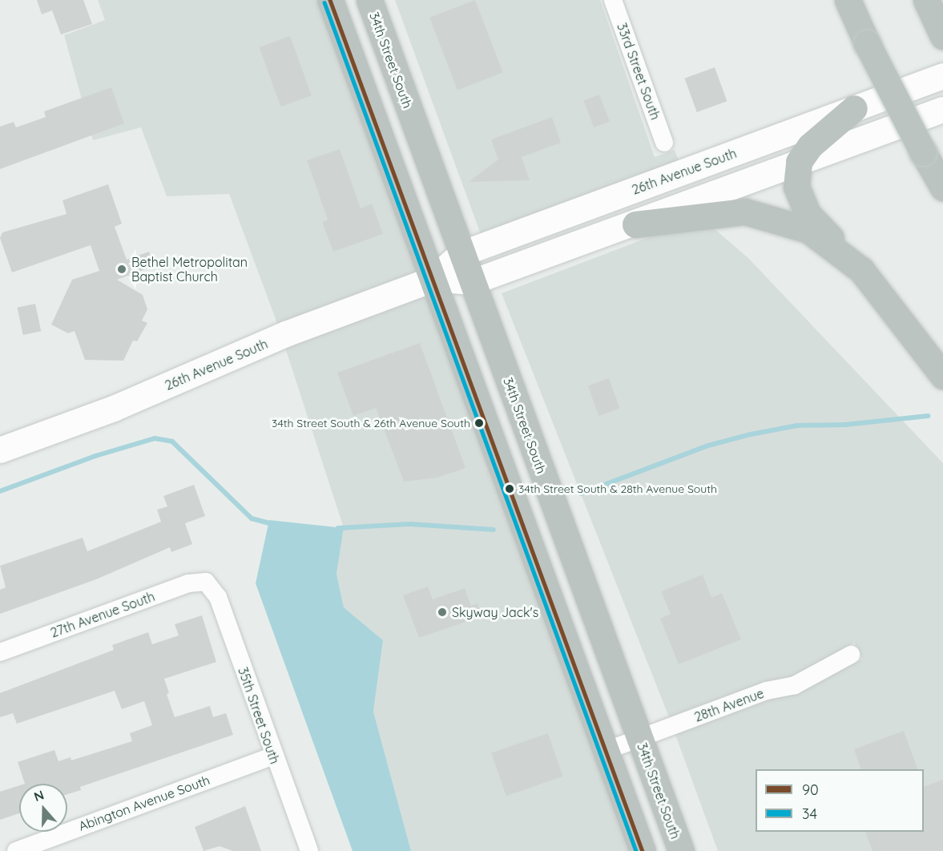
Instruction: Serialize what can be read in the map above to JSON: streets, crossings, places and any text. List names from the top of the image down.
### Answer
{
  "streets": {
    "highway": ["34th Street South"],
    "main road": ["26th Avenue South"],
    "street": [
      "33rd Street South",
      "27th Avenue South",
      "28th Avenue",
      "35th Street South",
      "Abington Avenue South"
    ]
  },
  "crossings": [
    ["34th Street South", "26th Avenue South"],
    ["34th Street South", "28th Avenue"],
    ["27th Avenue South", "35th Street South"],
    ["35th Street South", "Abington Avenue South"]
  ],
  "places": [
    "Bethel Metropolitan Baptist Church",
    "34th Street South & 26th Avenue South",
    "34th Street South & 28th Avenue South",
    "Skyway Jack's"
  ],
  "lines": ["transit line 90", "transit line 34"],
  "legend": ["90", "34"],
  "north": "top"
}
